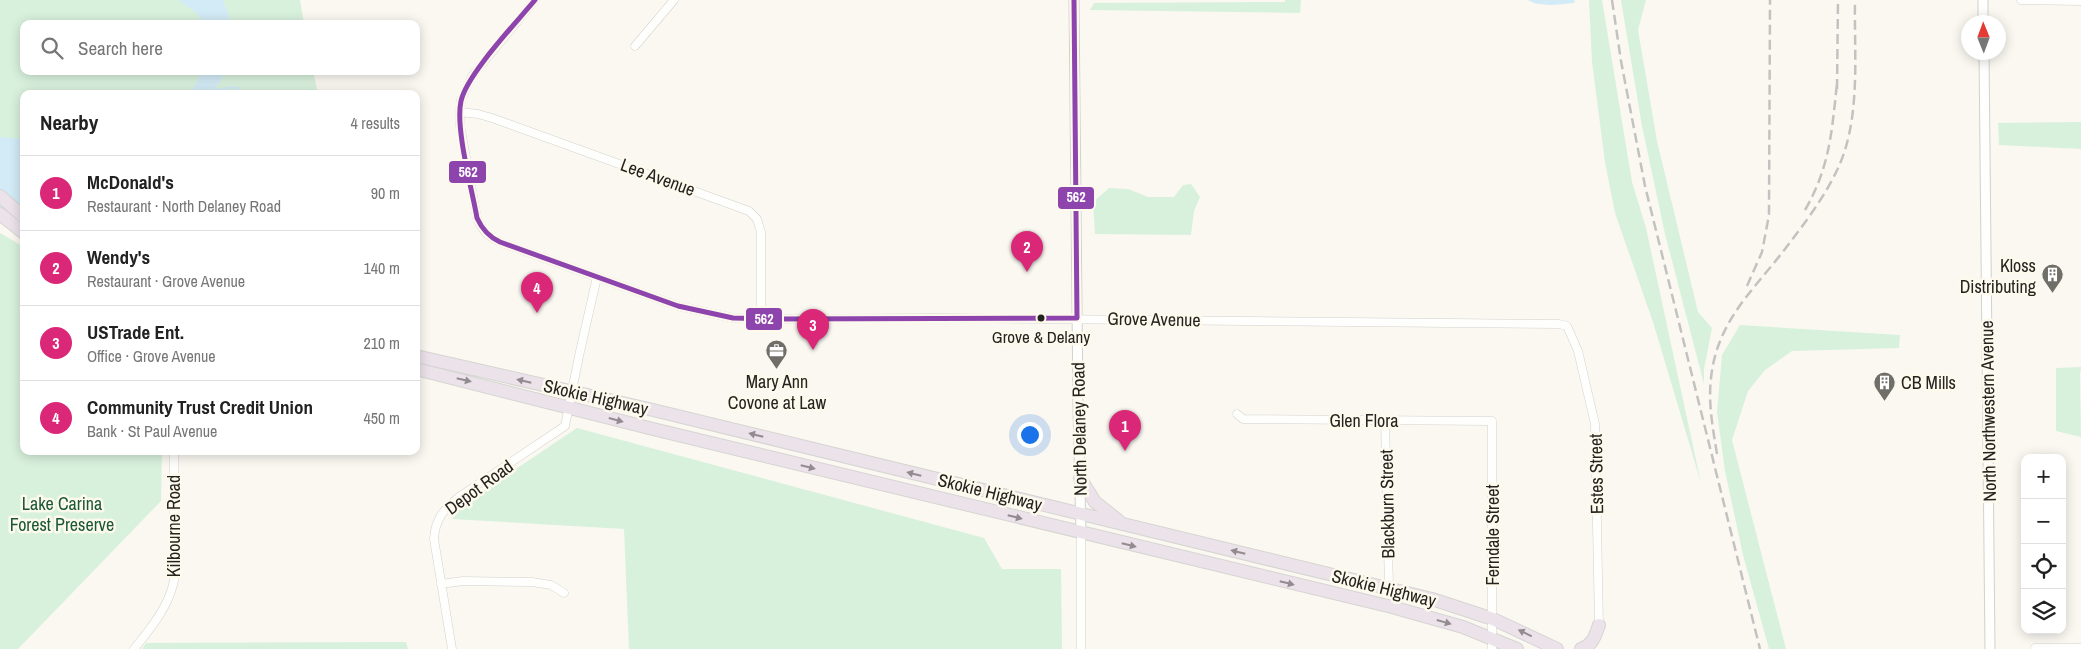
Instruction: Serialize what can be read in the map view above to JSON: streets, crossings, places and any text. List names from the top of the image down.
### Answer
{
  "streets": {
    "highway": ["Skokie Highway"],
    "street": [
      "Lee Avenue",
      "Grove Avenue",
      "North Northwestern Avenue",
      "Glen Flora",
      "North Delaney Road",
      "Estes Street",
      "Depot Road",
      "Blackburn Street",
      "Kilbourne Road",
      "Ferndale Street"
    ]
  },
  "crossings": [
    ["Lee Avenue", "Grove Avenue"],
    ["Grove Avenue", "North Delaney Road"],
    ["Grove Avenue", "Estes Street"],
    ["Grove Avenue", "Depot Road"],
    ["Skokie Highway", "North Delaney Road"],
    ["Skokie Highway", "Depot Road"],
    ["Skokie Highway", "Blackburn Street"],
    ["Skokie Highway", "Ferndale Street"],
    ["Glen Flora", "Blackburn Street"],
    ["Glen Flora", "Ferndale Street"]
  ],
  "parks": ["Lake Carina Forest Preserve"],
  "places": {
    "building": ["Kloss Distributing", "CB Mills"],
    "other": ["Grove & Delany"],
    "office": ["Mary Ann Covone at Law"]
  },
  "lines": ["transit line 562"],
  "north": "top",
  "page": {
    "search": "Search here",
    "heading": ["Nearby", "4 results"],
    "list": [
      {
        "mark": "1",
        "name": "McDonald's",
        "note": "Restaurant · North Delaney Road",
        "value": "90 m"
      },
      {
        "mark": "2",
        "name": "Wendy's",
        "note": "Restaurant · Grove Avenue",
        "value": "140 m"
      },
      {
        "mark": "3",
        "name": "USTrade Ent.",
        "note": "Office · Grove Avenue",
        "value": "210 m"
      },
      {
        "mark": "4",
        "name": "Community Trust Credit Union",
        "note": "Bank · St Paul Avenue",
        "value": "450 m"
      }
    ],
    "pins": [
      "2",
      "4",
      "3",
      "1"
    ],
    "map_buttons": ["+", "−"]
  }
}
